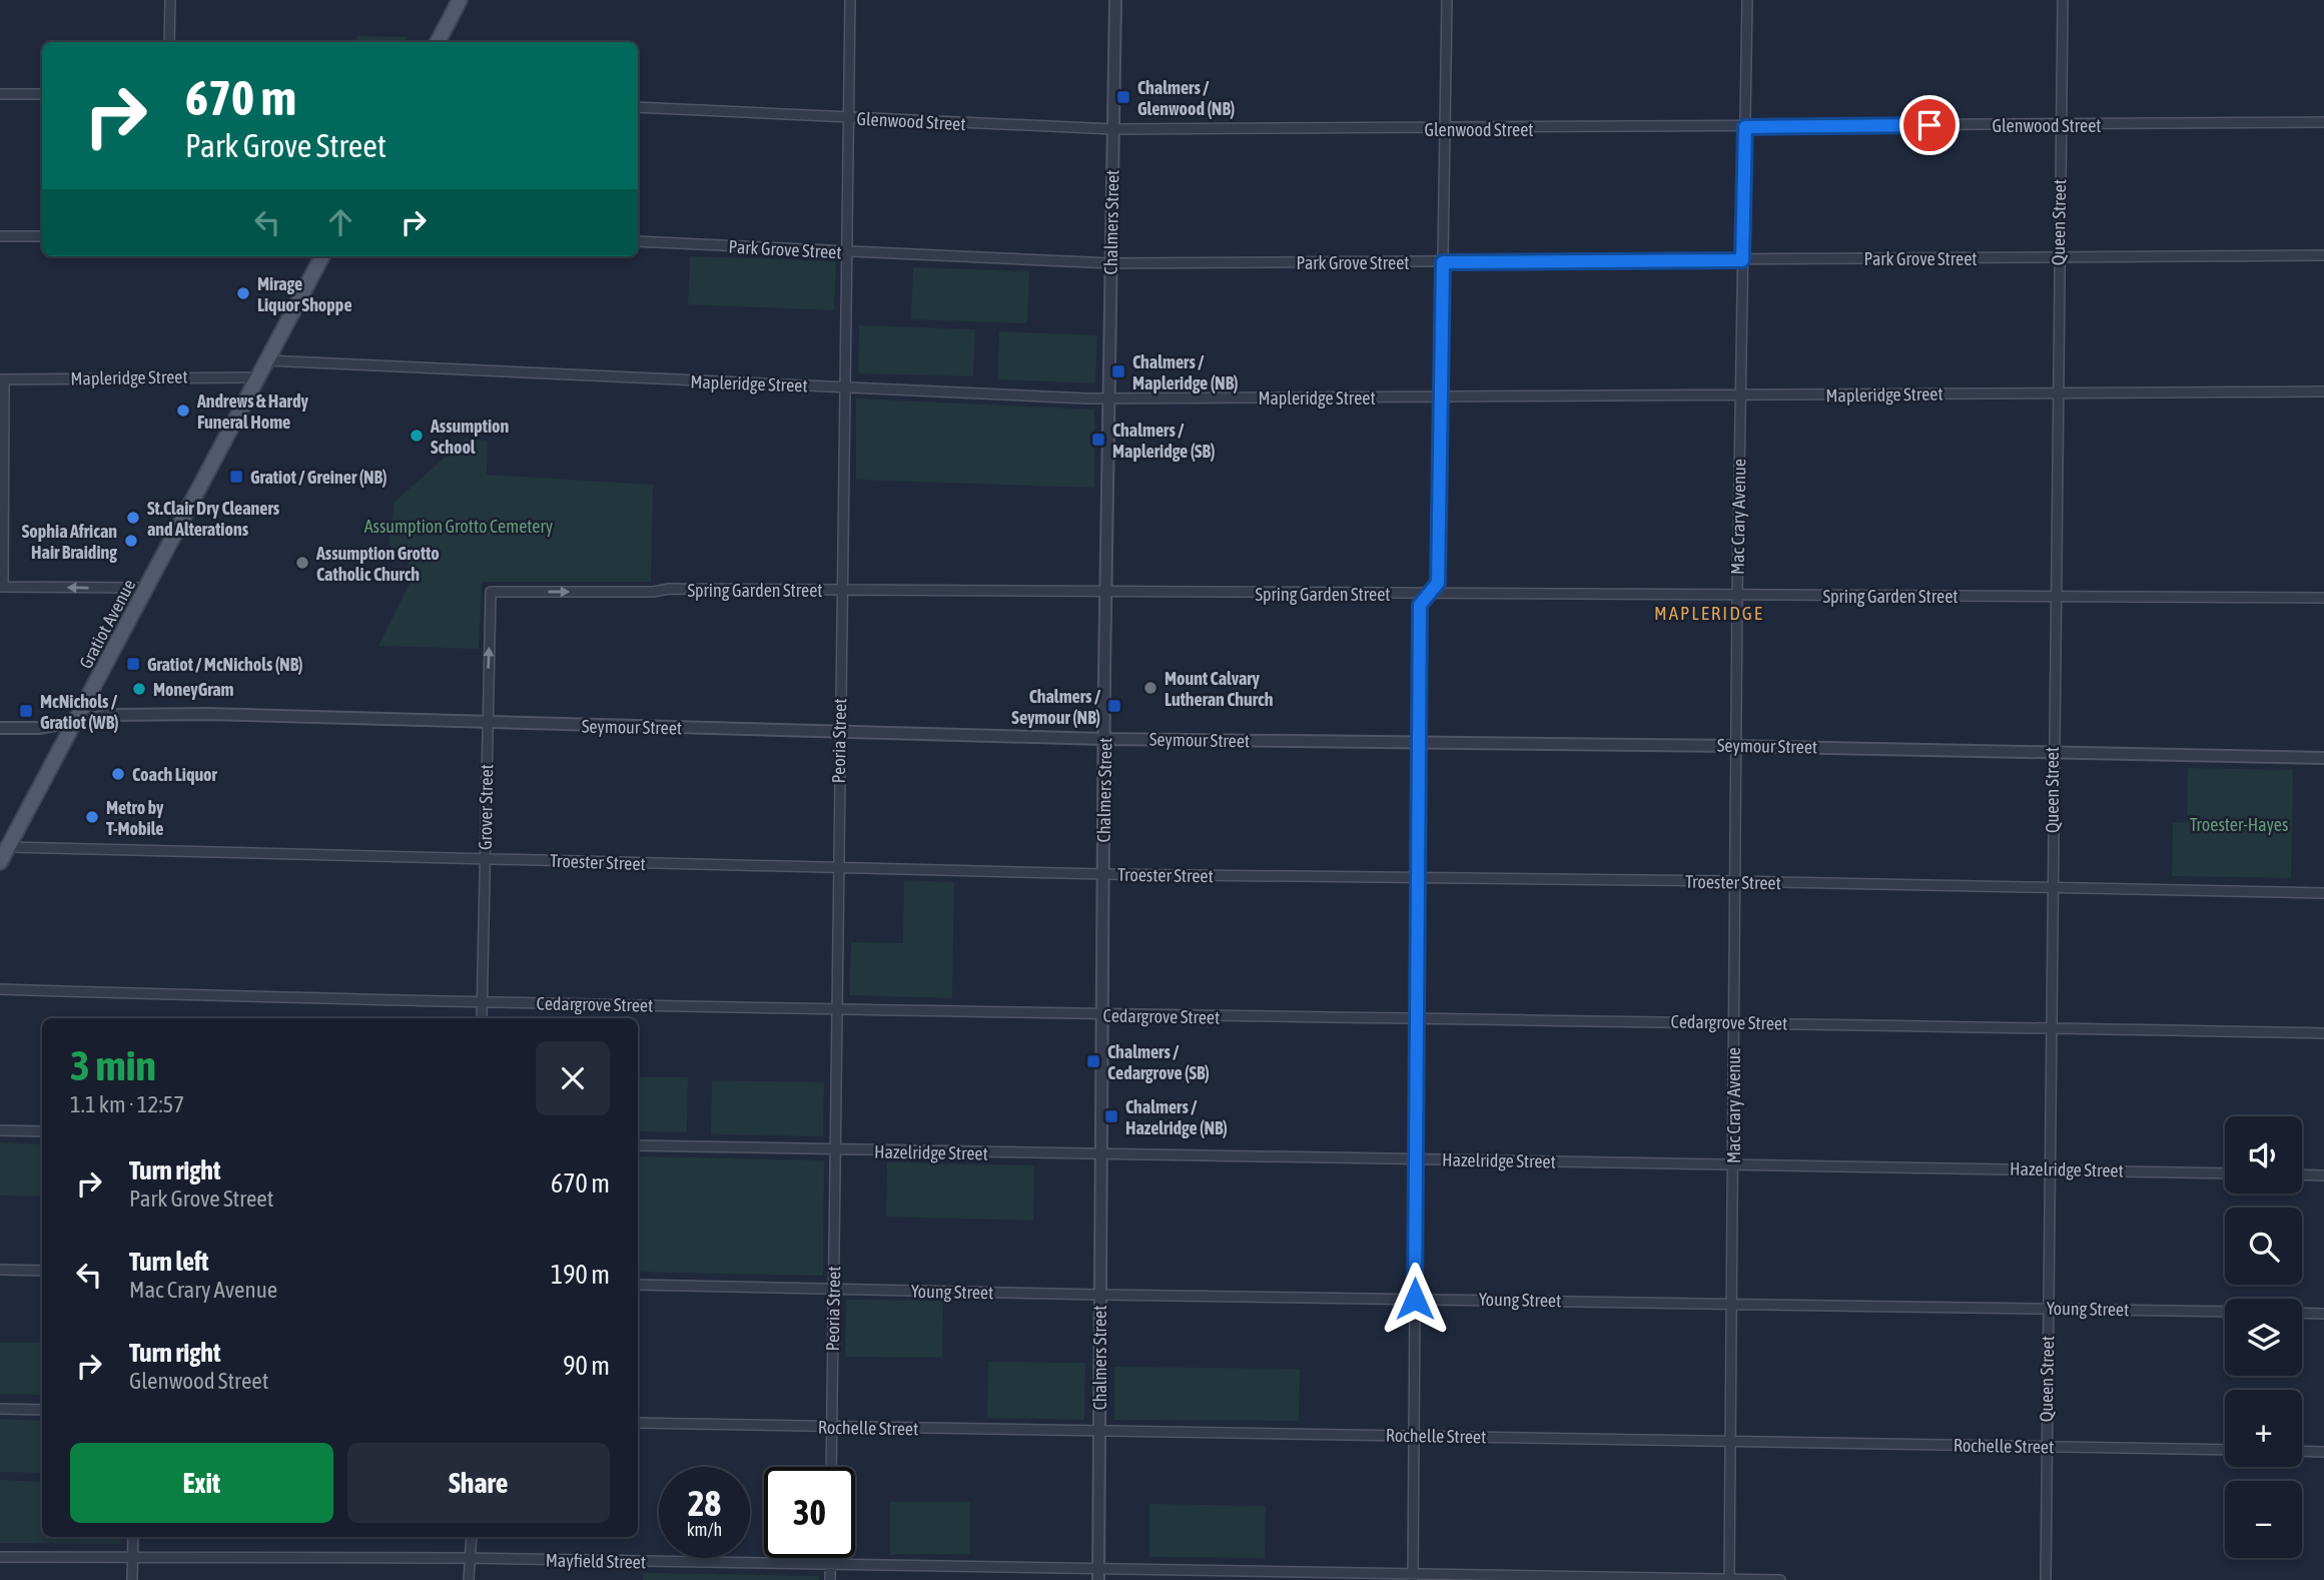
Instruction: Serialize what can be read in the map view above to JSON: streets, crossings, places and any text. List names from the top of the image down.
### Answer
{
  "streets": {
    "main road": ["Gratiot Avenue"],
    "street": [
      "Glenwood Street",
      "Chalmers Street",
      "Queen Street",
      "Park Grove Street",
      "Mapleridge Street",
      "Mac Crary Avenue",
      "Spring Garden Street",
      "Seymour Street",
      "Peoria Street",
      "Grover Street",
      "Troester Street",
      "Cedargrove Street",
      "Hazelridge Street",
      "Young Street",
      "Rochelle Street",
      "Mayfield Street"
    ]
  },
  "crossings": [
    ["Glenwood Street", "Chalmers Street"],
    ["Glenwood Street", "Queen Street"],
    ["Glenwood Street", "Mac Crary Avenue"],
    ["Glenwood Street", "Peoria Street"],
    ["Chalmers Street", "Park Grove Street"],
    ["Chalmers Street", "Mapleridge Street"],
    ["Chalmers Street", "Spring Garden Street"],
    ["Chalmers Street", "Seymour Street"],
    ["Chalmers Street", "Troester Street"],
    ["Chalmers Street", "Cedargrove Street"],
    ["Chalmers Street", "Hazelridge Street"],
    ["Chalmers Street", "Young Street"],
    ["Chalmers Street", "Rochelle Street"],
    ["Chalmers Street", "Mayfield Street"],
    ["Queen Street", "Park Grove Street"],
    ["Queen Street", "Mapleridge Street"],
    ["Queen Street", "Spring Garden Street"],
    ["Queen Street", "Seymour Street"],
    ["Queen Street", "Troester Street"],
    ["Queen Street", "Cedargrove Street"],
    ["Queen Street", "Hazelridge Street"],
    ["Queen Street", "Young Street"],
    ["Queen Street", "Rochelle Street"],
    ["Park Grove Street", "Mac Crary Avenue"],
    ["Park Grove Street", "Peoria Street"],
    ["Mapleridge Street", "Mac Crary Avenue"],
    ["Mapleridge Street", "Gratiot Avenue"],
    ["Mapleridge Street", "Peoria Street"],
    ["Mac Crary Avenue", "Spring Garden Street"],
    ["Mac Crary Avenue", "Seymour Street"],
    ["Mac Crary Avenue", "Troester Street"],
    ["Mac Crary Avenue", "Cedargrove Street"],
    ["Mac Crary Avenue", "Hazelridge Street"],
    ["Mac Crary Avenue", "Young Street"],
    ["Mac Crary Avenue", "Rochelle Street"],
    ["Mac Crary Avenue", "Mayfield Street"],
    ["Spring Garden Street", "Peoria Street"],
    ["Spring Garden Street", "Grover Street"],
    ["Gratiot Avenue", "Seymour Street"],
    ["Gratiot Avenue", "Troester Street"],
    ["Seymour Street", "Peoria Street"],
    ["Seymour Street", "Grover Street"],
    ["Peoria Street", "Troester Street"],
    ["Peoria Street", "Cedargrove Street"],
    ["Peoria Street", "Hazelridge Street"],
    ["Peoria Street", "Young Street"],
    ["Peoria Street", "Rochelle Street"],
    ["Grover Street", "Troester Street"],
    ["Grover Street", "Cedargrove Street"]
  ],
  "districts": ["MAPLERIDGE"],
  "parks": ["Assumption Grotto Cemetery", "Troester-Hayes"],
  "places": {
    "transit": [
      "Chalmers / Glenwood (NB)",
      "Chalmers / Mapleridge (NB)",
      "Chalmers / Mapleridge (SB)",
      "Gratiot / Greiner (NB)",
      "Gratiot / McNichols (NB)",
      "Chalmers / Seymour (NB)",
      "McNichols / Gratiot (WB)",
      "Chalmers / Cedargrove (SB)",
      "Chalmers / Hazelridge (NB)"
    ],
    "other": [
      "Mirage Liquor Shoppe",
      "Andrews & Hardy Funeral Home",
      "Assumption School",
      "St.Clair Dry Cleaners and Alterations",
      "Sophia African Hair Braiding",
      "Assumption Grotto Catholic Church",
      "Mount Calvary Lutheran Church",
      "MoneyGram",
      "Coach Liquor",
      "Metro by T-Mobile"
    ]
  },
  "page": {
    "turn": ["670 m", "Park Grove Street"],
    "heading": ["3 min", "1.1 km · 12:57"],
    "map_buttons": ["+", "−"],
    "list": [
      {
        "name": "Turn right",
        "note": "Park Grove Street",
        "value": "670 m"
      },
      {
        "name": "Turn left",
        "note": "Mac Crary Avenue",
        "value": "190 m"
      },
      {
        "name": "Turn right",
        "note": "Glenwood Street",
        "value": "90 m"
      }
    ],
    "buttons": ["Exit", "Share"],
    "speed": "28 km/h",
    "limit": "30"
  }
}
